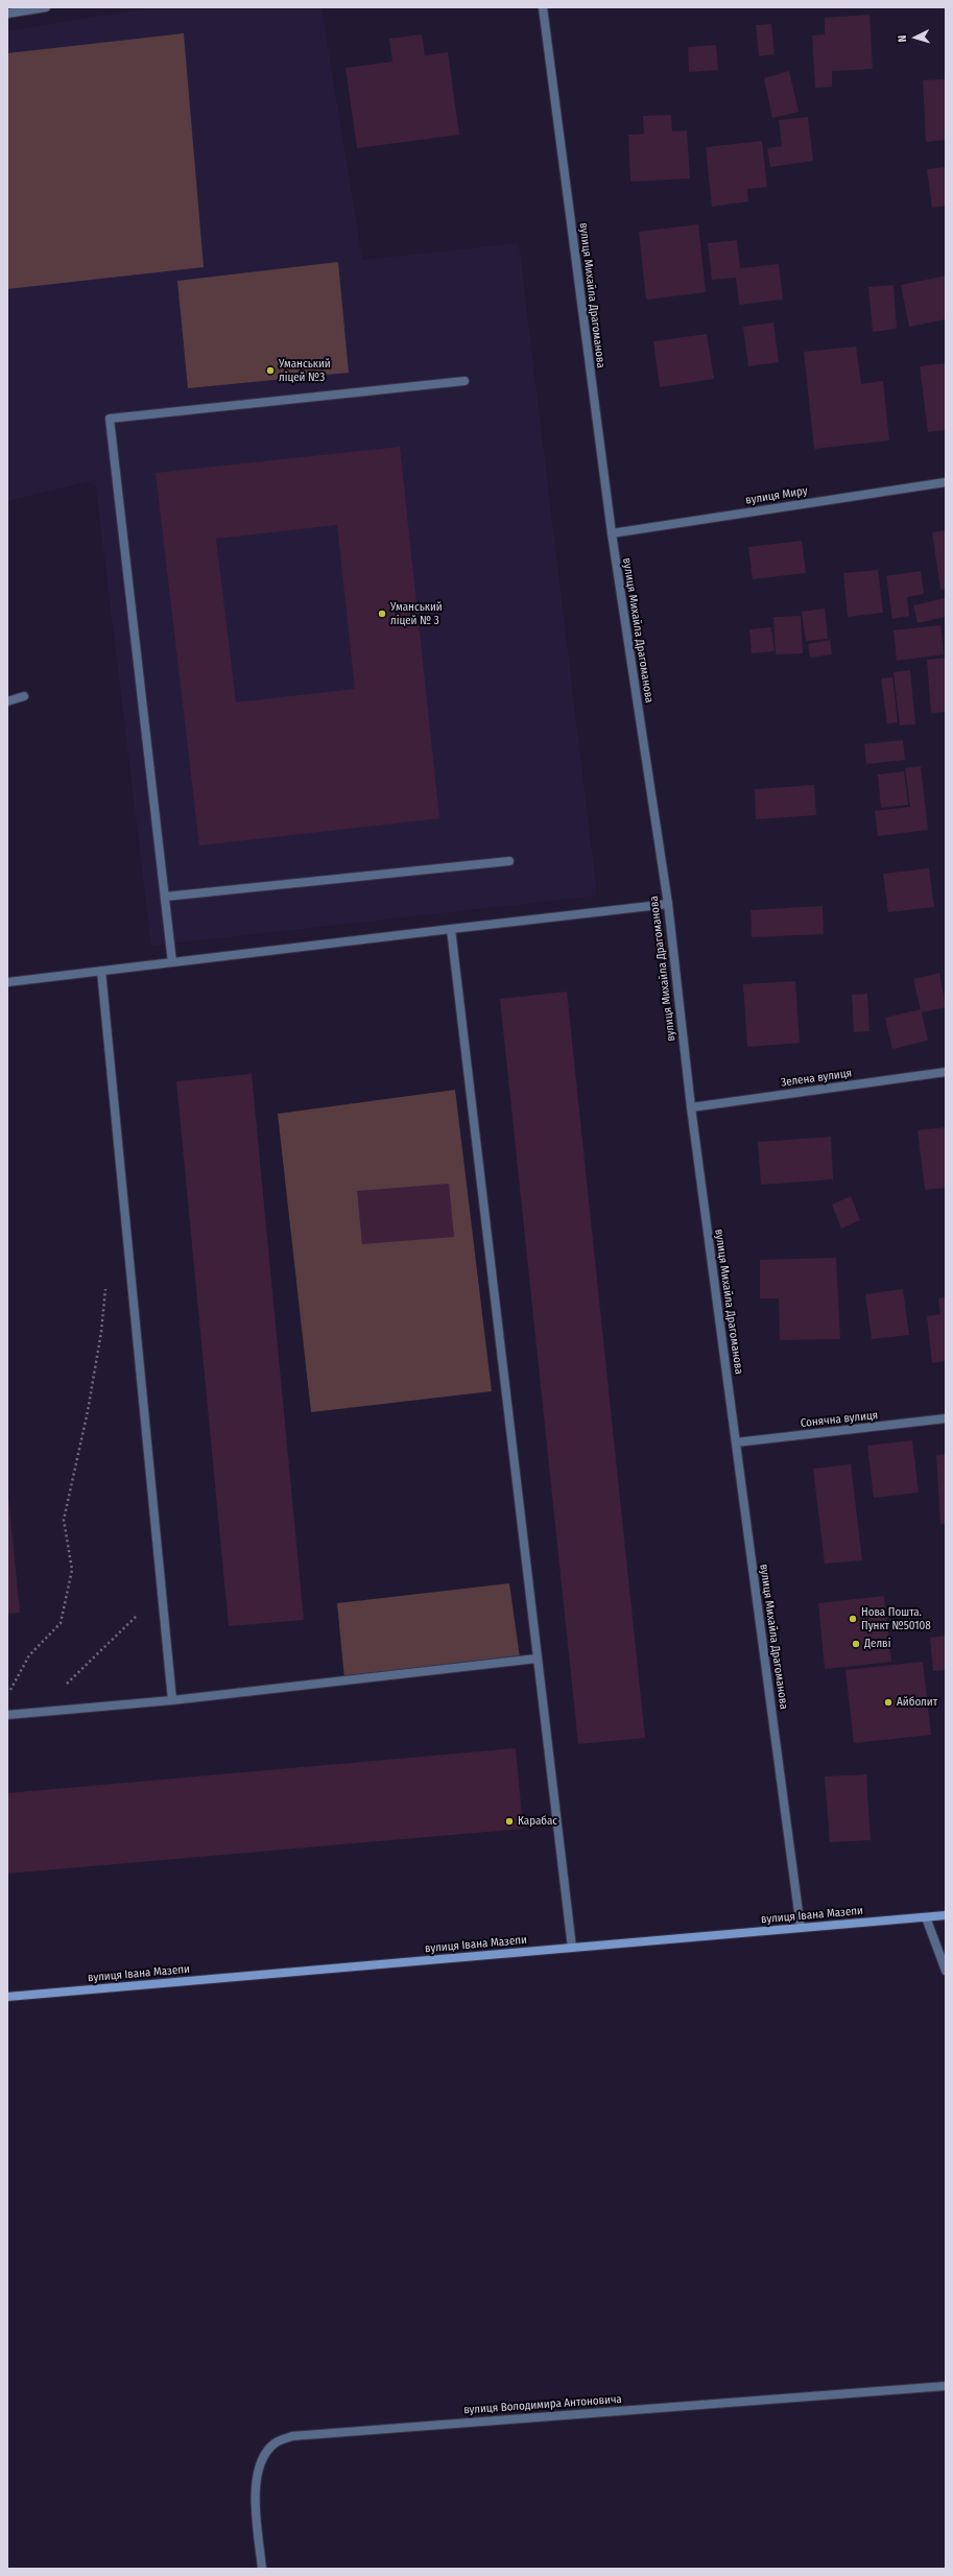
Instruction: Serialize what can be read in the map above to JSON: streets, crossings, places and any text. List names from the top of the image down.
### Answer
{
  "streets": {
    "main road": ["вулиця Івана Мазепи"],
    "street": [
      "вулиця Михайла Драгоманова",
      "вулиця Миру",
      "Зелена вулиця",
      "Сонячна вулиця",
      "вулиця Володимира Антоновича"
    ]
  },
  "crossings": [
    ["вулиця Михайла Драгоманова", "вулиця Миру"],
    ["вулиця Михайла Драгоманова", "Зелена вулиця"],
    ["вулиця Михайла Драгоманова", "Сонячна вулиця"],
    ["вулиця Михайла Драгоманова", "вулиця Івана Мазепи"]
  ],
  "places": [
    "Уманський ліцей №3",
    "Уманський ліцей № 3",
    "Нова Пошта. Пункт №50108",
    "Делві",
    "Айболит",
    "Карабас"
  ],
  "north": "left"
}
